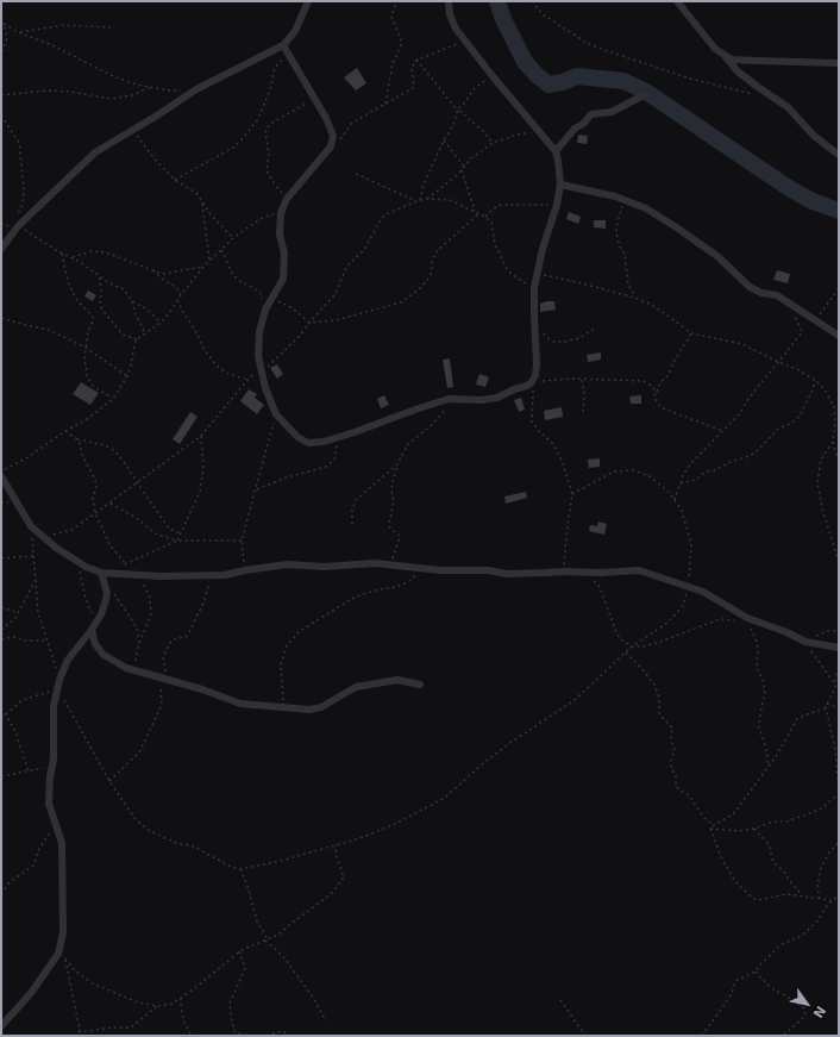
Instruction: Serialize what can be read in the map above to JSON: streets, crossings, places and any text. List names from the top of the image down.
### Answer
{
  "north": "bottom right"
}
